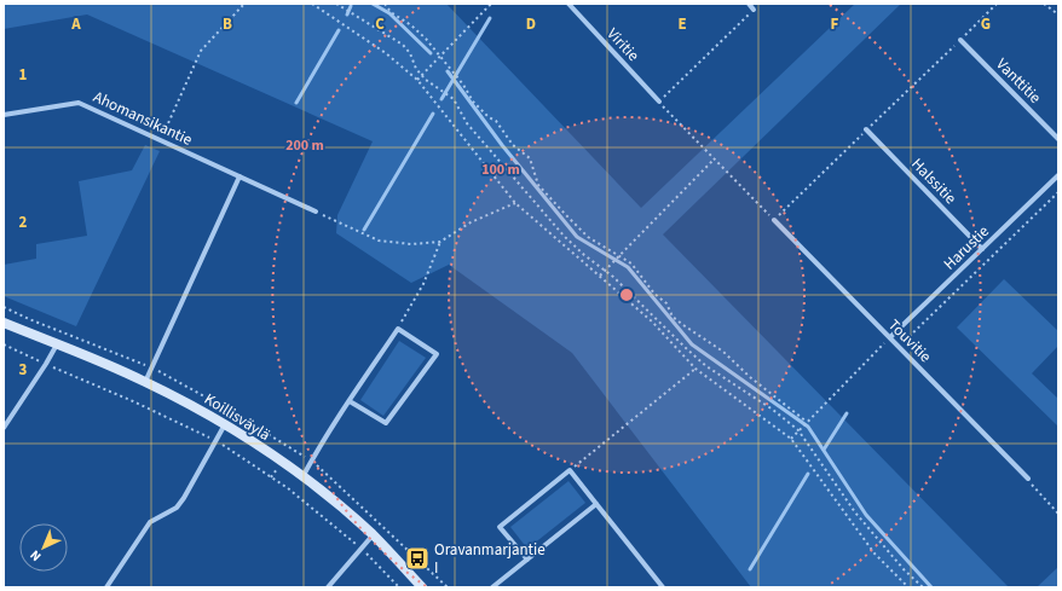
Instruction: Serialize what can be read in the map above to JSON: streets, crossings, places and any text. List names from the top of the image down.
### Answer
{
  "streets": {
    "street": [
      "Viritie",
      "Vanttitie",
      "Ahomansikantie",
      "Halssitie",
      "Harustie",
      "Touvitie",
      "Koillisväylä"
    ]
  },
  "crossings": [
    ["Halssitie", "Harustie"],
    ["Harustie", "Touvitie"]
  ],
  "places": {
    "bus stop": ["Oravanmarjantie I"]
  },
  "north": "bottom left",
  "grid": {
    "columns": [
      "A",
      "B",
      "C",
      "D",
      "E",
      "F",
      "G"
    ],
    "rows": ["1", "2", "3"]
  },
  "rings": ["200 m", "100 m"]
}
